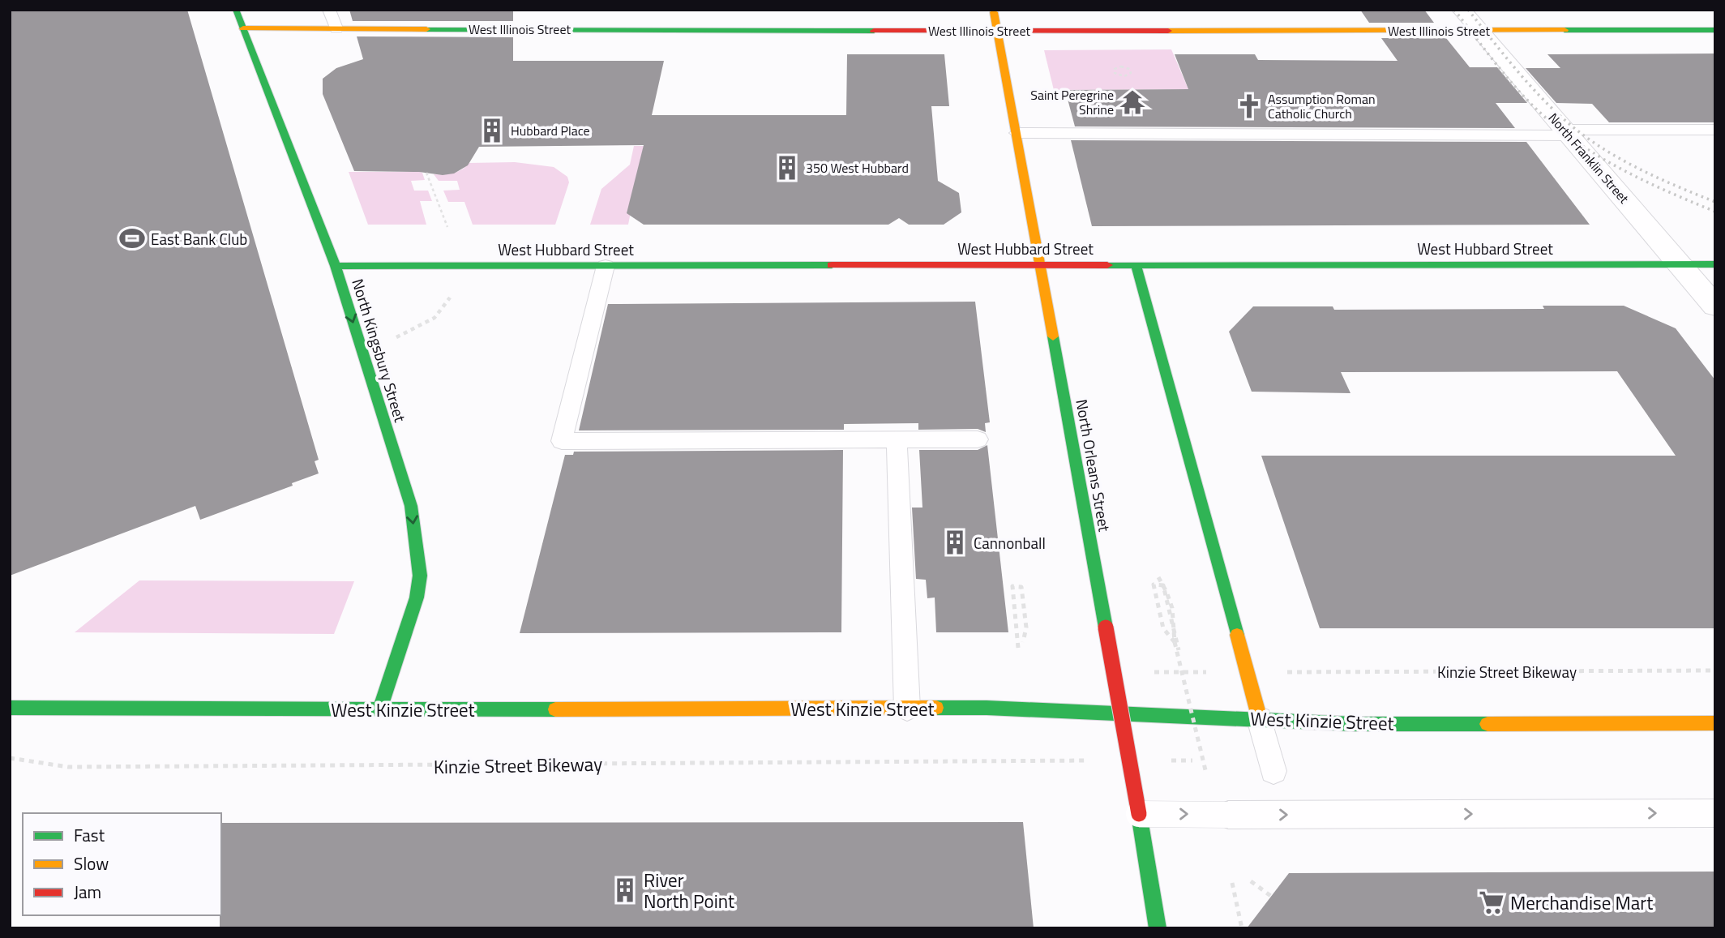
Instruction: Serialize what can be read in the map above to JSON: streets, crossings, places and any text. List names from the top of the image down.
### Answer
{
  "streets": {
    "main road": [
      "West Illinois Street",
      "West Hubbard Street",
      "North Kingsbury Street",
      "North Orleans Street",
      "West Kinzie Street"
    ],
    "street": ["North Franklin Street"],
    "path": ["Kinzie Street Bikeway"]
  },
  "crossings": [
    ["West Illinois Street", "North Franklin Street"],
    ["West Illinois Street", "North Kingsbury Street"],
    ["West Illinois Street", "North Orleans Street"],
    ["North Franklin Street", "West Hubbard Street"],
    ["West Hubbard Street", "North Kingsbury Street"],
    ["West Hubbard Street", "North Orleans Street"],
    ["North Kingsbury Street", "West Kinzie Street"]
  ],
  "one_way": ["North Kingsbury Street"],
  "places": {
    "temple": ["Saint Peregrine Shrine"],
    "church": ["Assumption Roman Catholic Church"],
    "building": [
      "Hubbard Place",
      "350 West Hubbard",
      "Cannonball",
      "River North Point"
    ],
    "sports": ["East Bank Club"],
    "supermarket": ["Merchandise Mart"]
  },
  "legend": ["Fast", "Slow", "Jam"]
}
